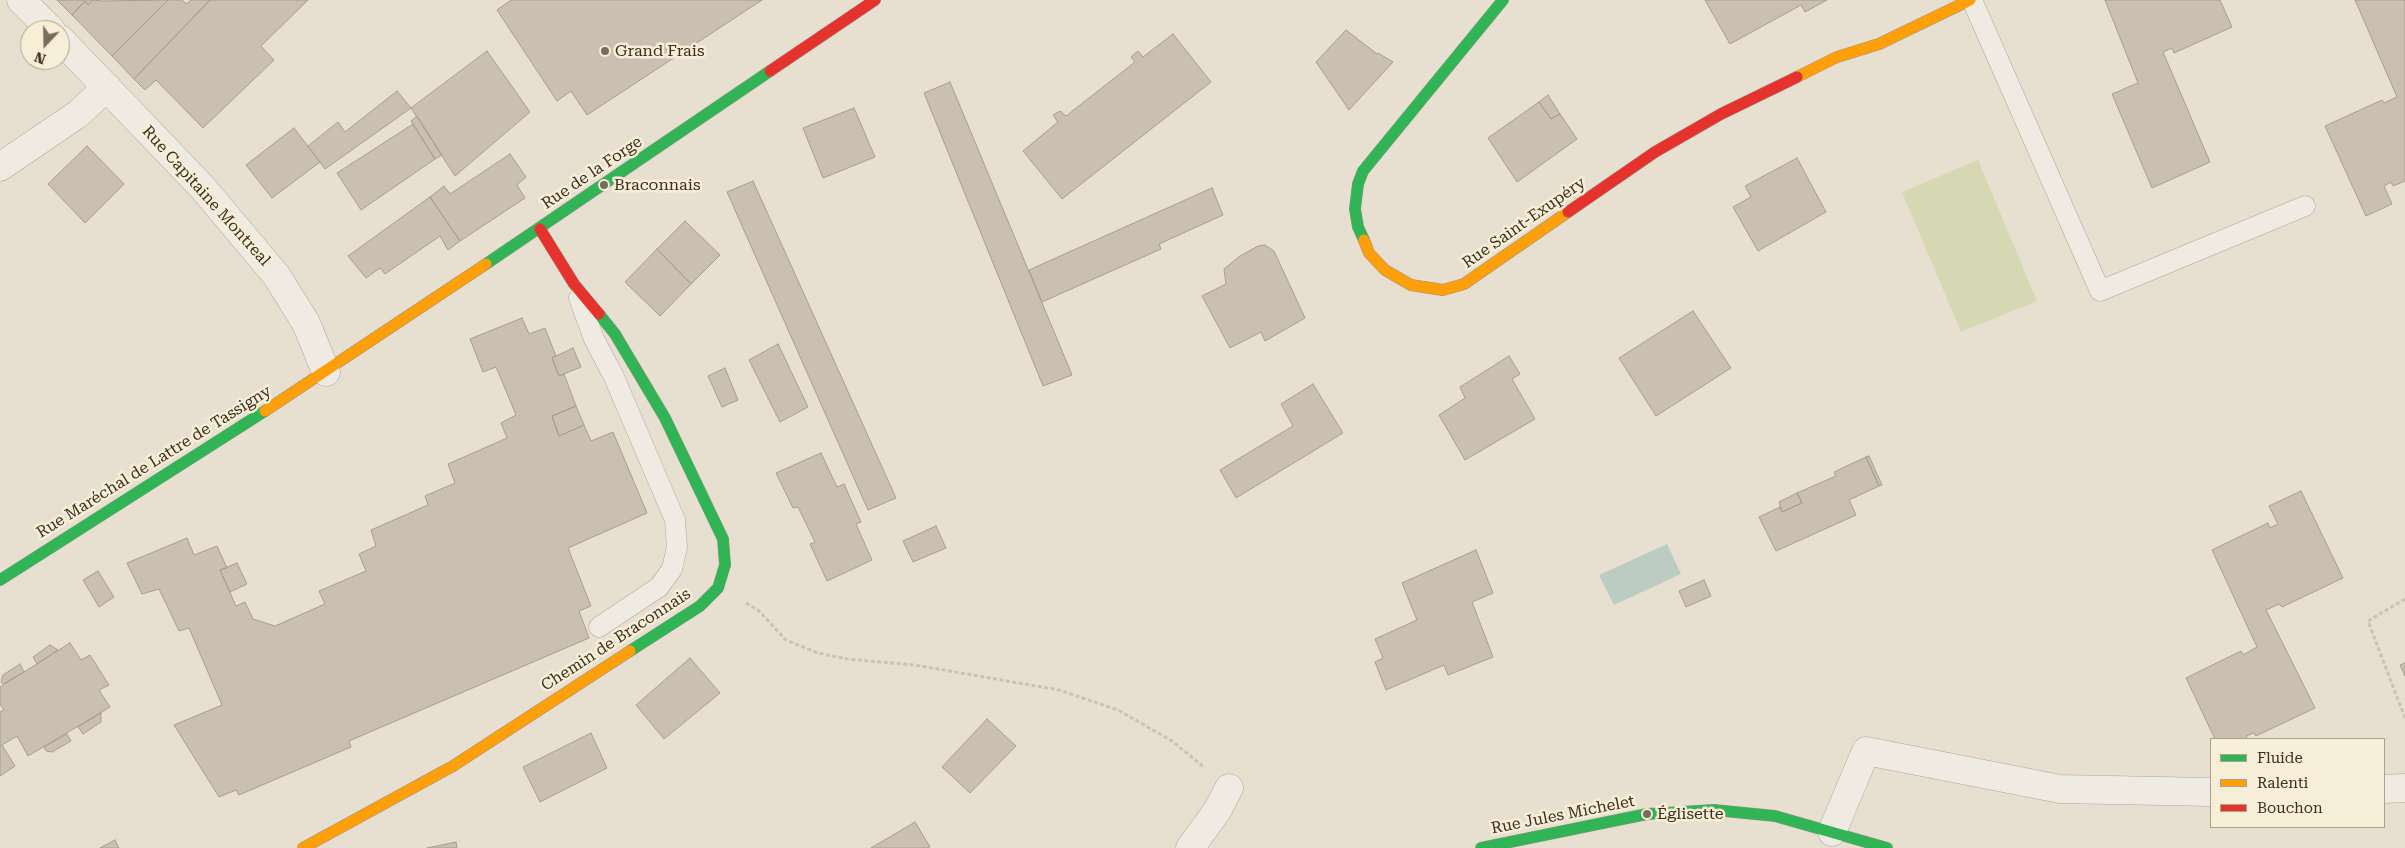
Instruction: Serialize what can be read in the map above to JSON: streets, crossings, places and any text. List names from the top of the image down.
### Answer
{
  "streets": {
    "street": [
      "Rue de la Forge",
      "Rue Capitaine Montreal",
      "Rue Saint-Exupéry",
      "Rue Maréchal de Lattre de Tassigny",
      "Chemin de Braconnais",
      "Rue Jules Michelet"
    ]
  },
  "crossings": [
    ["Rue de la Forge", "Rue Capitaine Montreal"],
    ["Rue de la Forge", "Rue Maréchal de Lattre de Tassigny"],
    ["Rue de la Forge", "Chemin de Braconnais"],
    ["Rue Capitaine Montreal", "Rue Maréchal de Lattre de Tassigny"]
  ],
  "places": ["Grand Frais", "Braconnais", "Églisette"],
  "legend": ["Fluide", "Ralenti", "Bouchon"],
  "north": "bottom"
}
